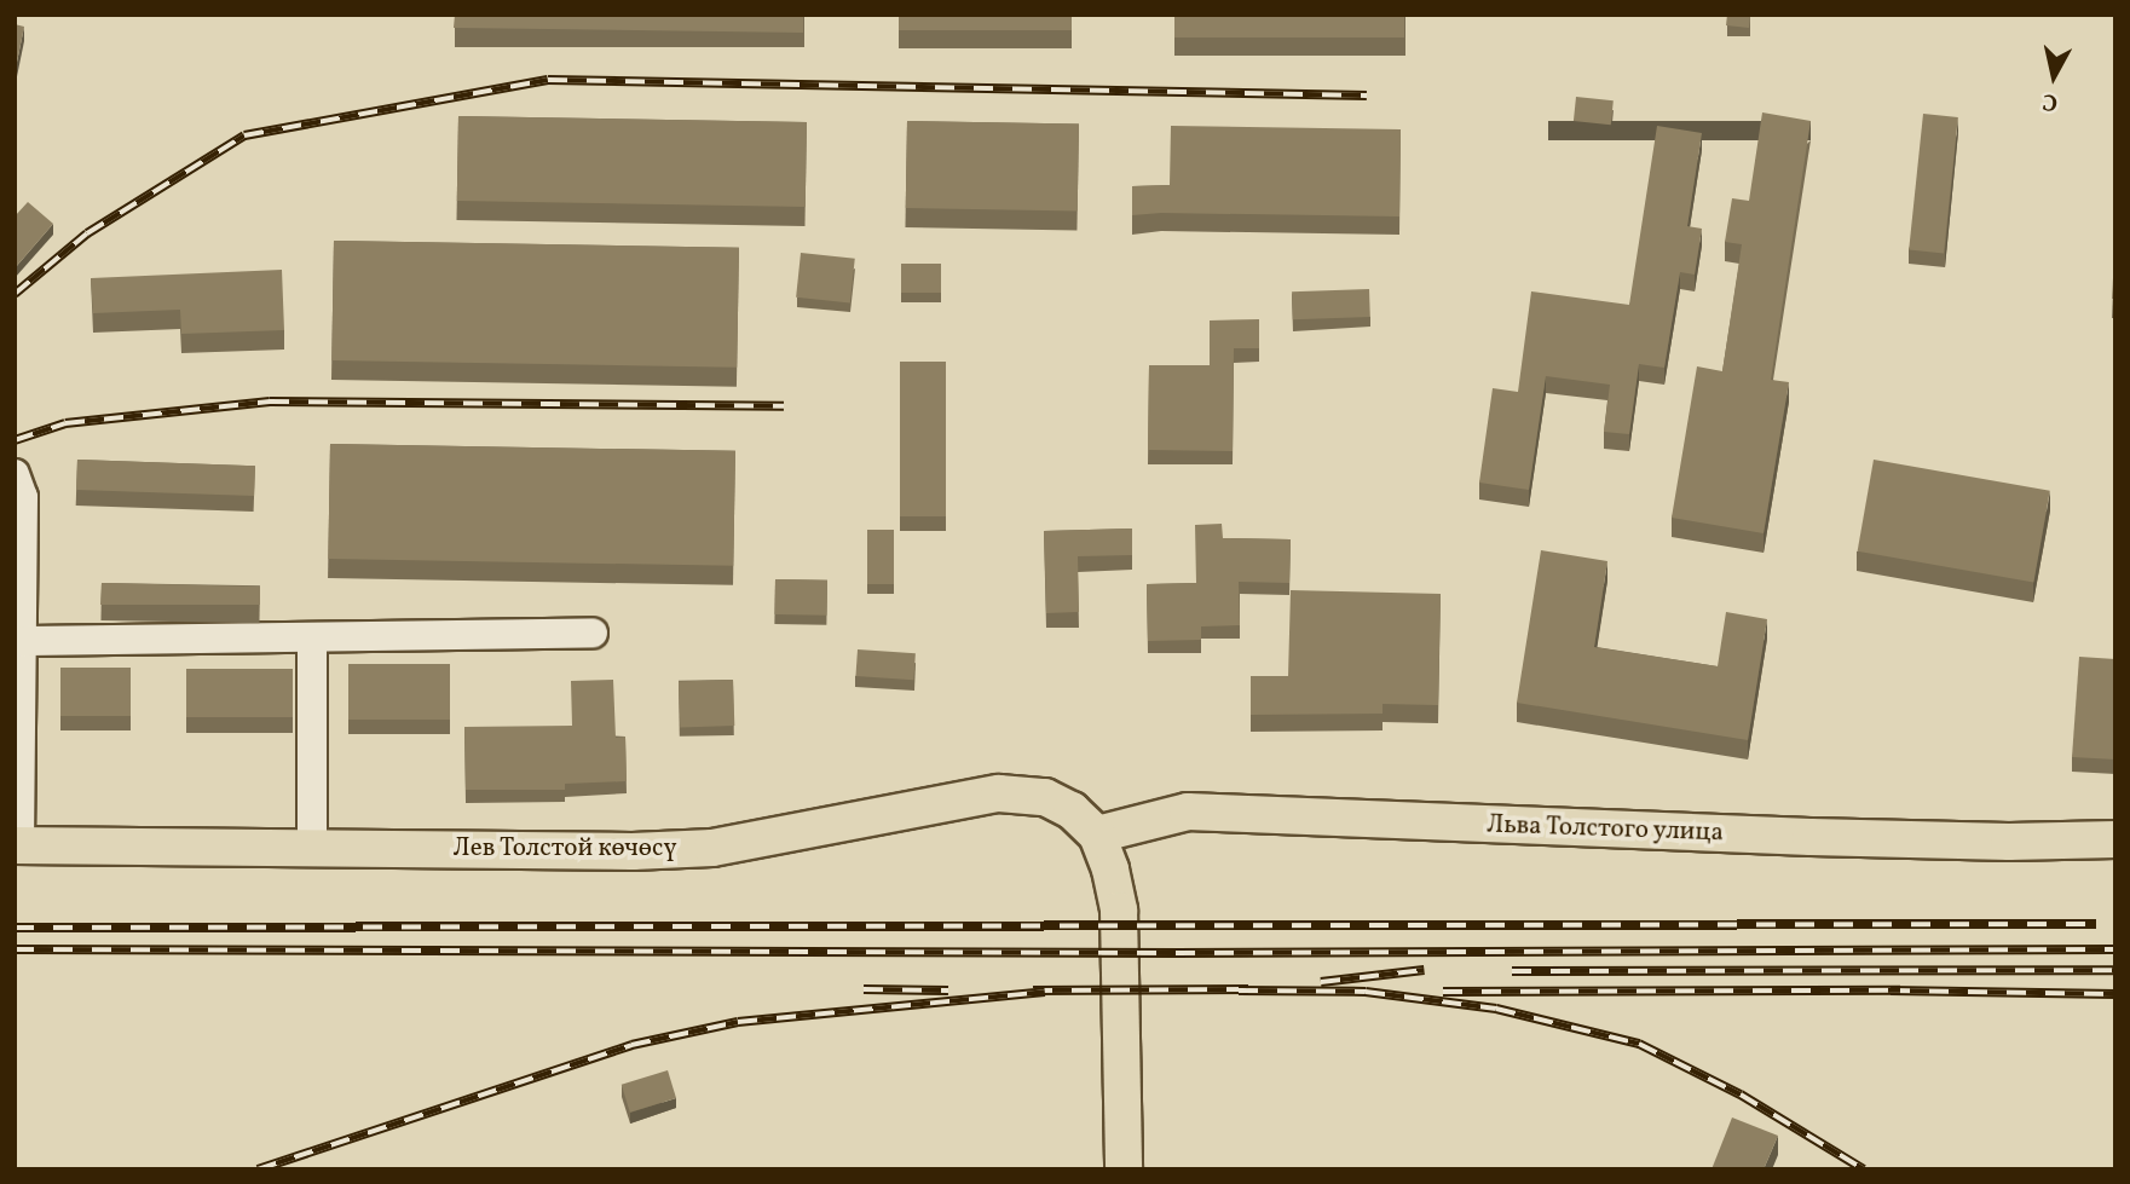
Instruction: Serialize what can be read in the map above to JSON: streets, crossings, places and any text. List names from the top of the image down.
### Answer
{
  "streets": {
    "main road": ["Льва Толстого улица", "Лев Толстой көчөсү"]
  },
  "crossings": [
    ["Льва Толстого улица", "Лев Толстой көчөсү"]
  ],
  "north": "bottom"
}
